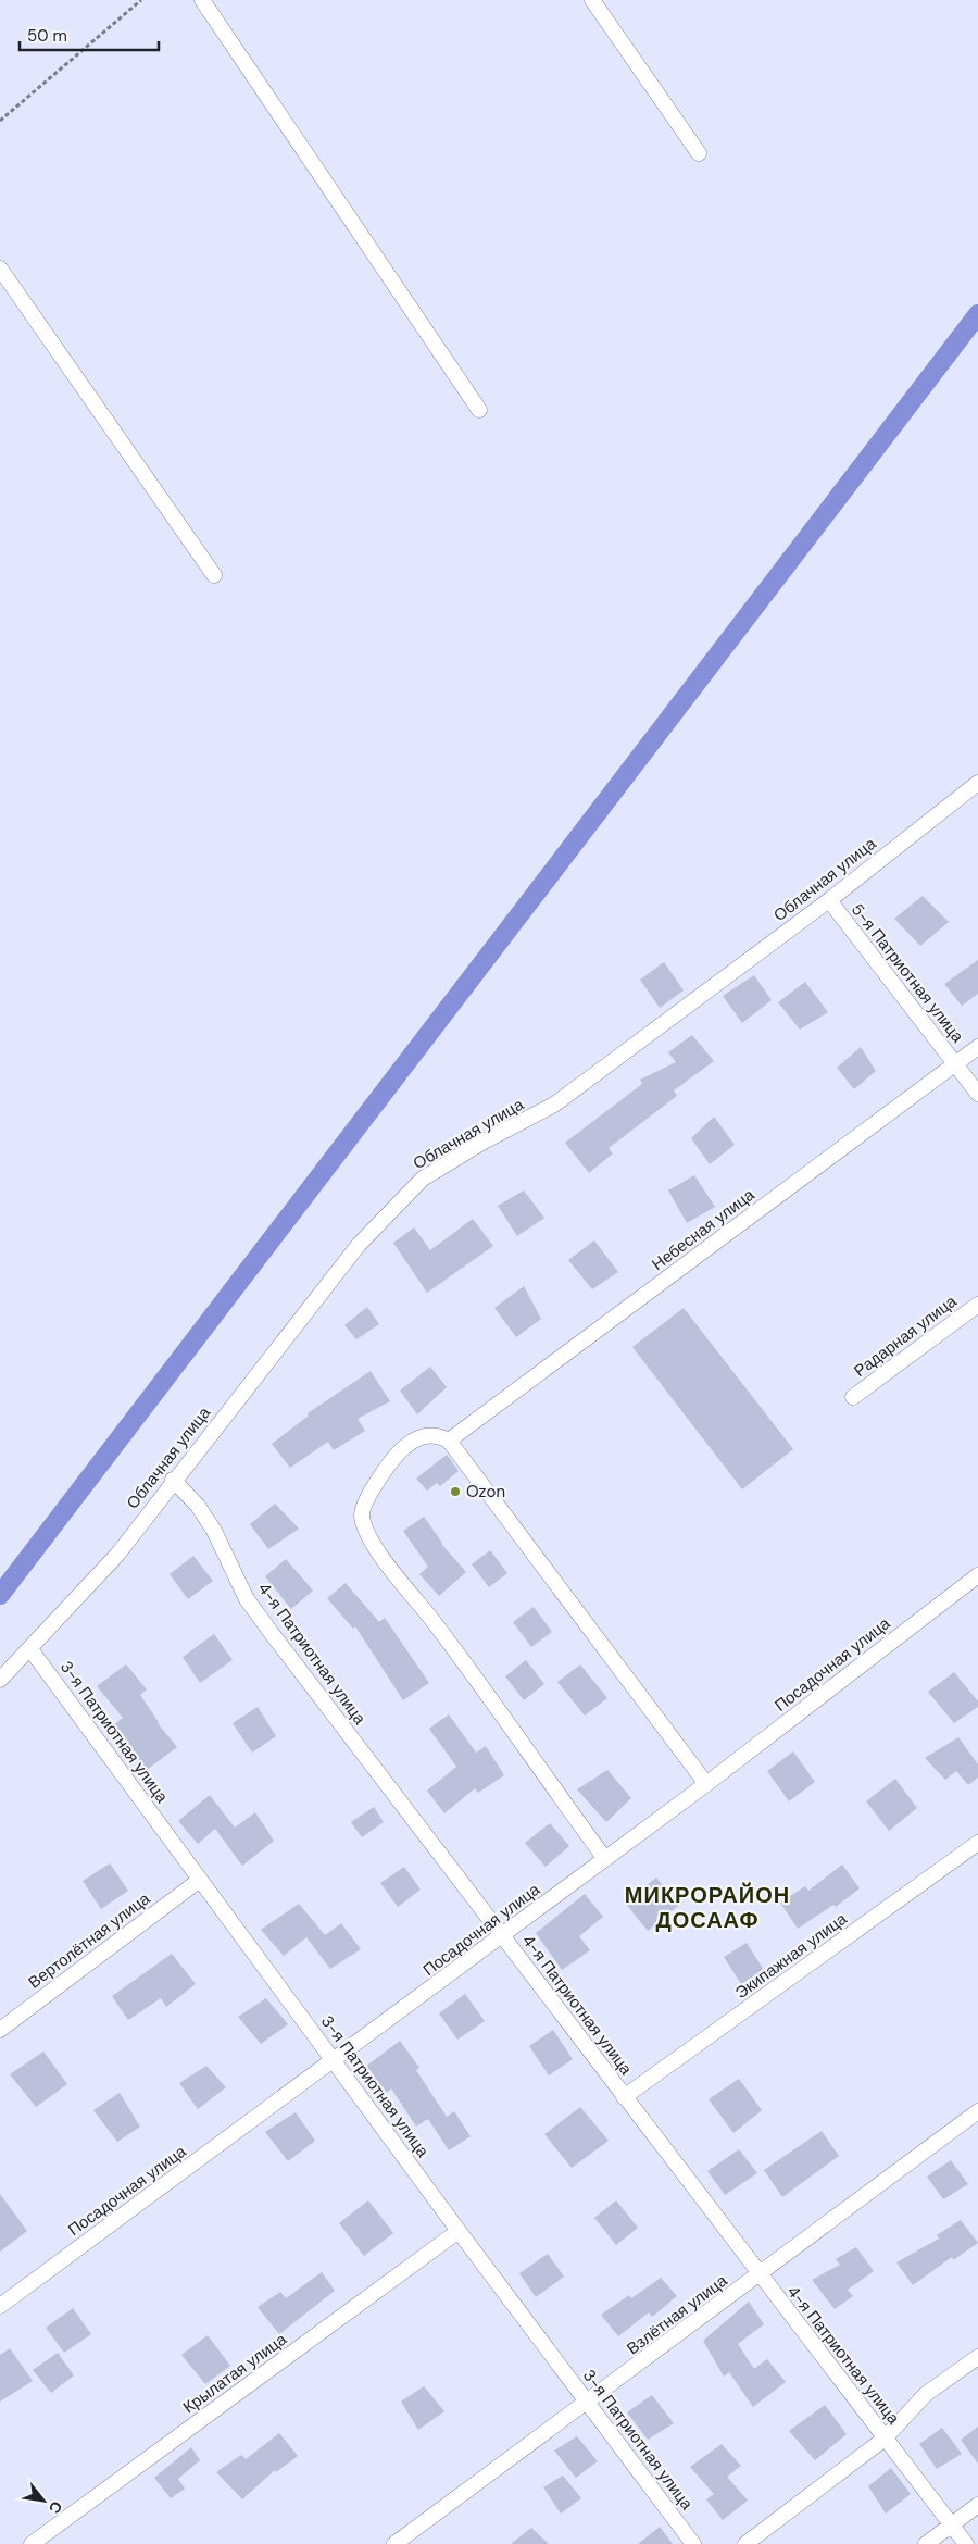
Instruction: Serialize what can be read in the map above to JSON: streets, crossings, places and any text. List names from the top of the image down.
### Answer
{
  "streets": {
    "street": [
      "Облачная улица",
      "5-я Патриотная улица",
      "Небесная улица",
      "Радарная улица",
      "4-я Патриотная улица",
      "Посадочная улица",
      "3-я Патриотная улица",
      "Вертолётная улица",
      "Экипажная улица",
      "Взлётная улица",
      "Крылатая улица"
    ]
  },
  "crossings": [
    ["Облачная улица", "5-я Патриотная улица"],
    ["Облачная улица", "4-я Патриотная улица"],
    ["Облачная улица", "3-я Патриотная улица"],
    ["5-я Патриотная улица", "Небесная улица"],
    ["4-я Патриотная улица", "Посадочная улица"],
    ["4-я Патриотная улица", "Экипажная улица"],
    ["4-я Патриотная улица", "Взлётная улица"],
    ["Посадочная улица", "3-я Патриотная улица"],
    ["3-я Патриотная улица", "Вертолётная улица"],
    ["3-я Патриотная улица", "Взлётная улица"],
    ["3-я Патриотная улица", "Крылатая улица"]
  ],
  "districts": ["МИКРОРАЙОН ДОСААФ"],
  "places": ["Ozon"],
  "scale_bar": "50 m",
  "north": "bottom right"
}
